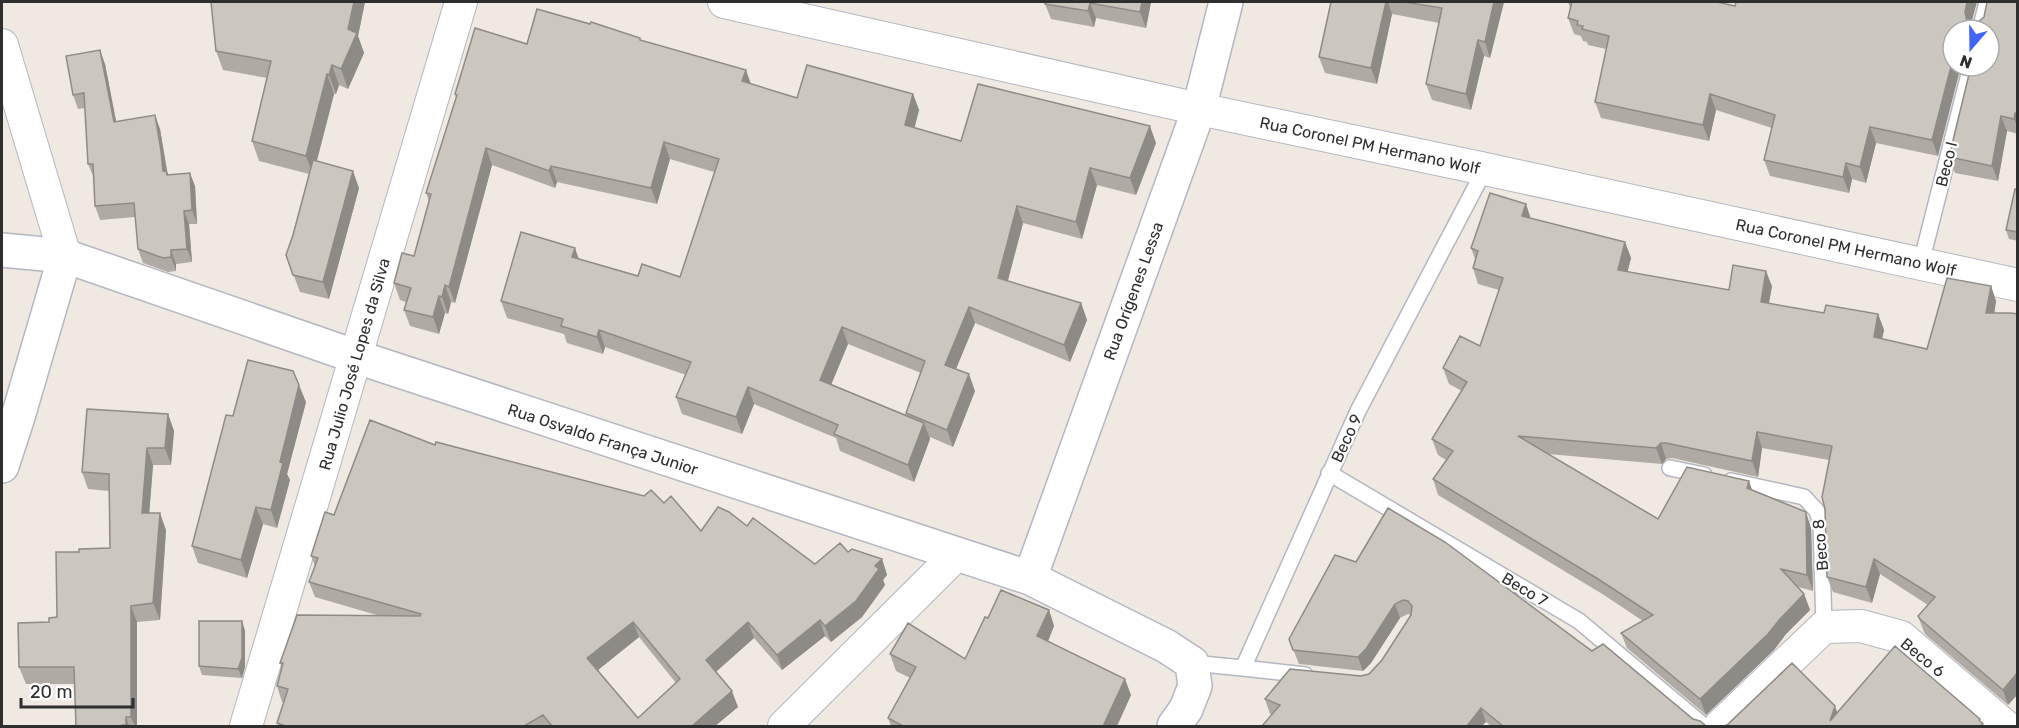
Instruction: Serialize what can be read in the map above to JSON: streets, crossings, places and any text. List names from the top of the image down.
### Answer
{
  "streets": {
    "street": [
      "Rua Coronel PM Hermano Wolf",
      "Rua Orígenes Lessa",
      "Rua Julio José Lopes da Silva",
      "Rua Osvaldo França Junior",
      "Beco 6"
    ],
    "lane": [
      "Beco I",
      "Beco 9",
      "Beco 8",
      "Beco 7"
    ]
  },
  "crossings": [
    ["Rua Coronel PM Hermano Wolf", "Beco I"],
    ["Rua Coronel PM Hermano Wolf", "Rua Orígenes Lessa"],
    ["Rua Coronel PM Hermano Wolf", "Beco 9"],
    ["Rua Orígenes Lessa", "Rua Osvaldo França Junior"],
    ["Rua Julio José Lopes da Silva", "Rua Osvaldo França Junior"],
    ["Beco 9", "Beco 7"],
    ["Beco 8", "Beco 6"]
  ],
  "scale_bar": "20 m",
  "north": "bottom"
}
